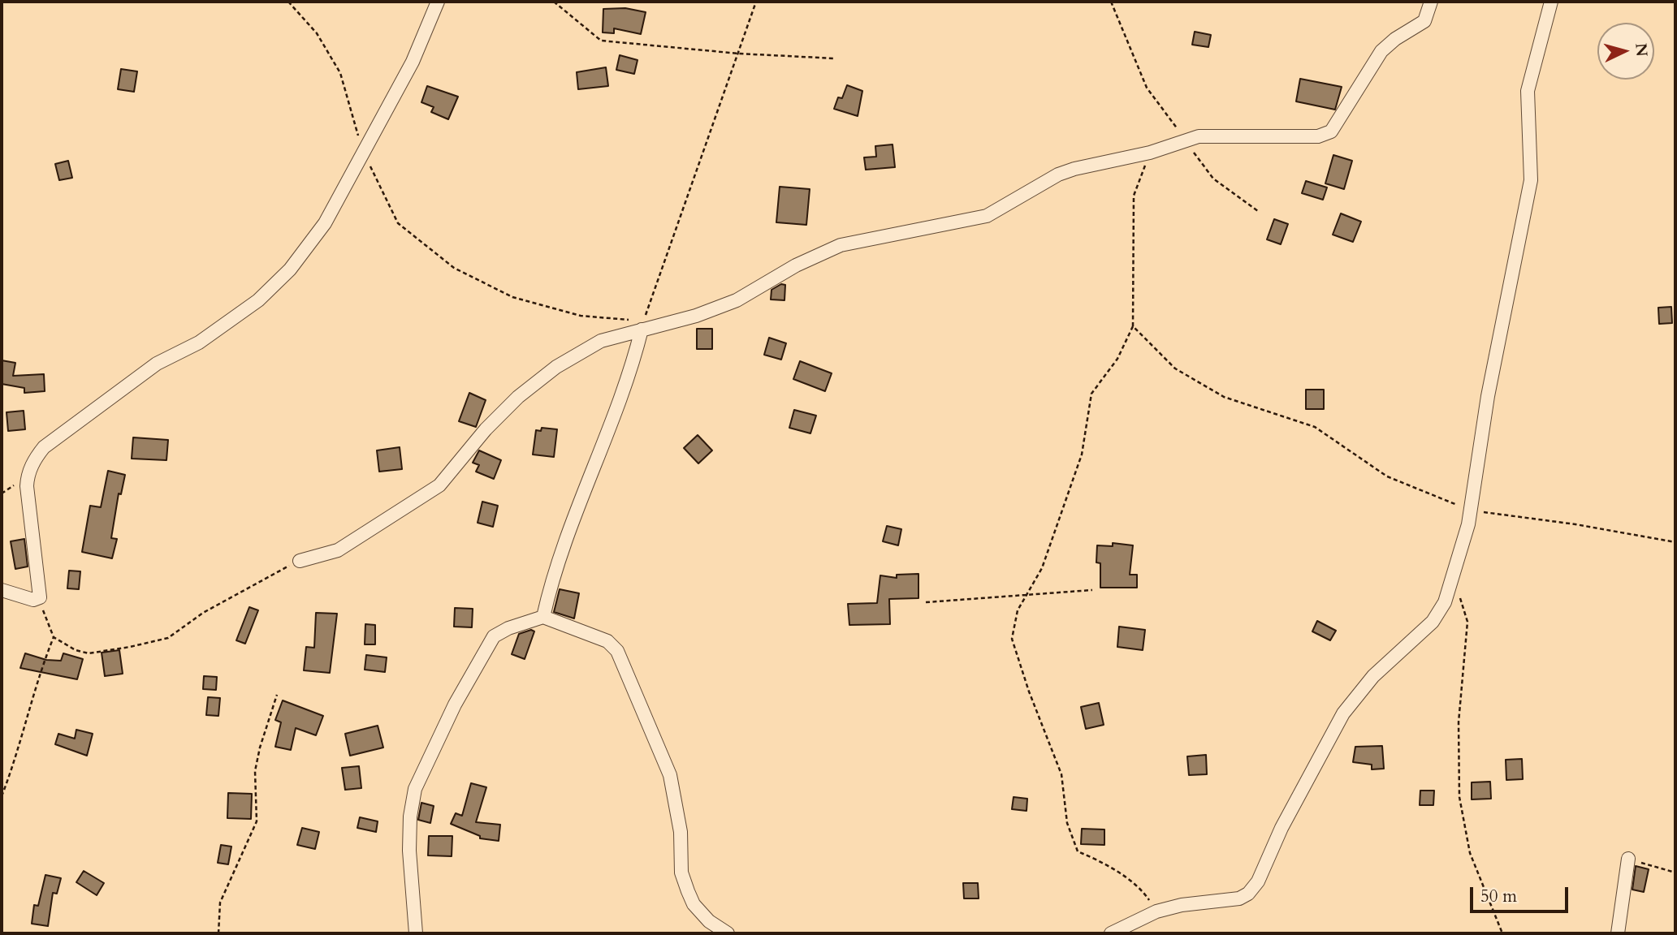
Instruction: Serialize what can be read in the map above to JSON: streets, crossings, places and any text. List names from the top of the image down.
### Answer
{
  "scale_bar": "50 m",
  "north": "right"
}
